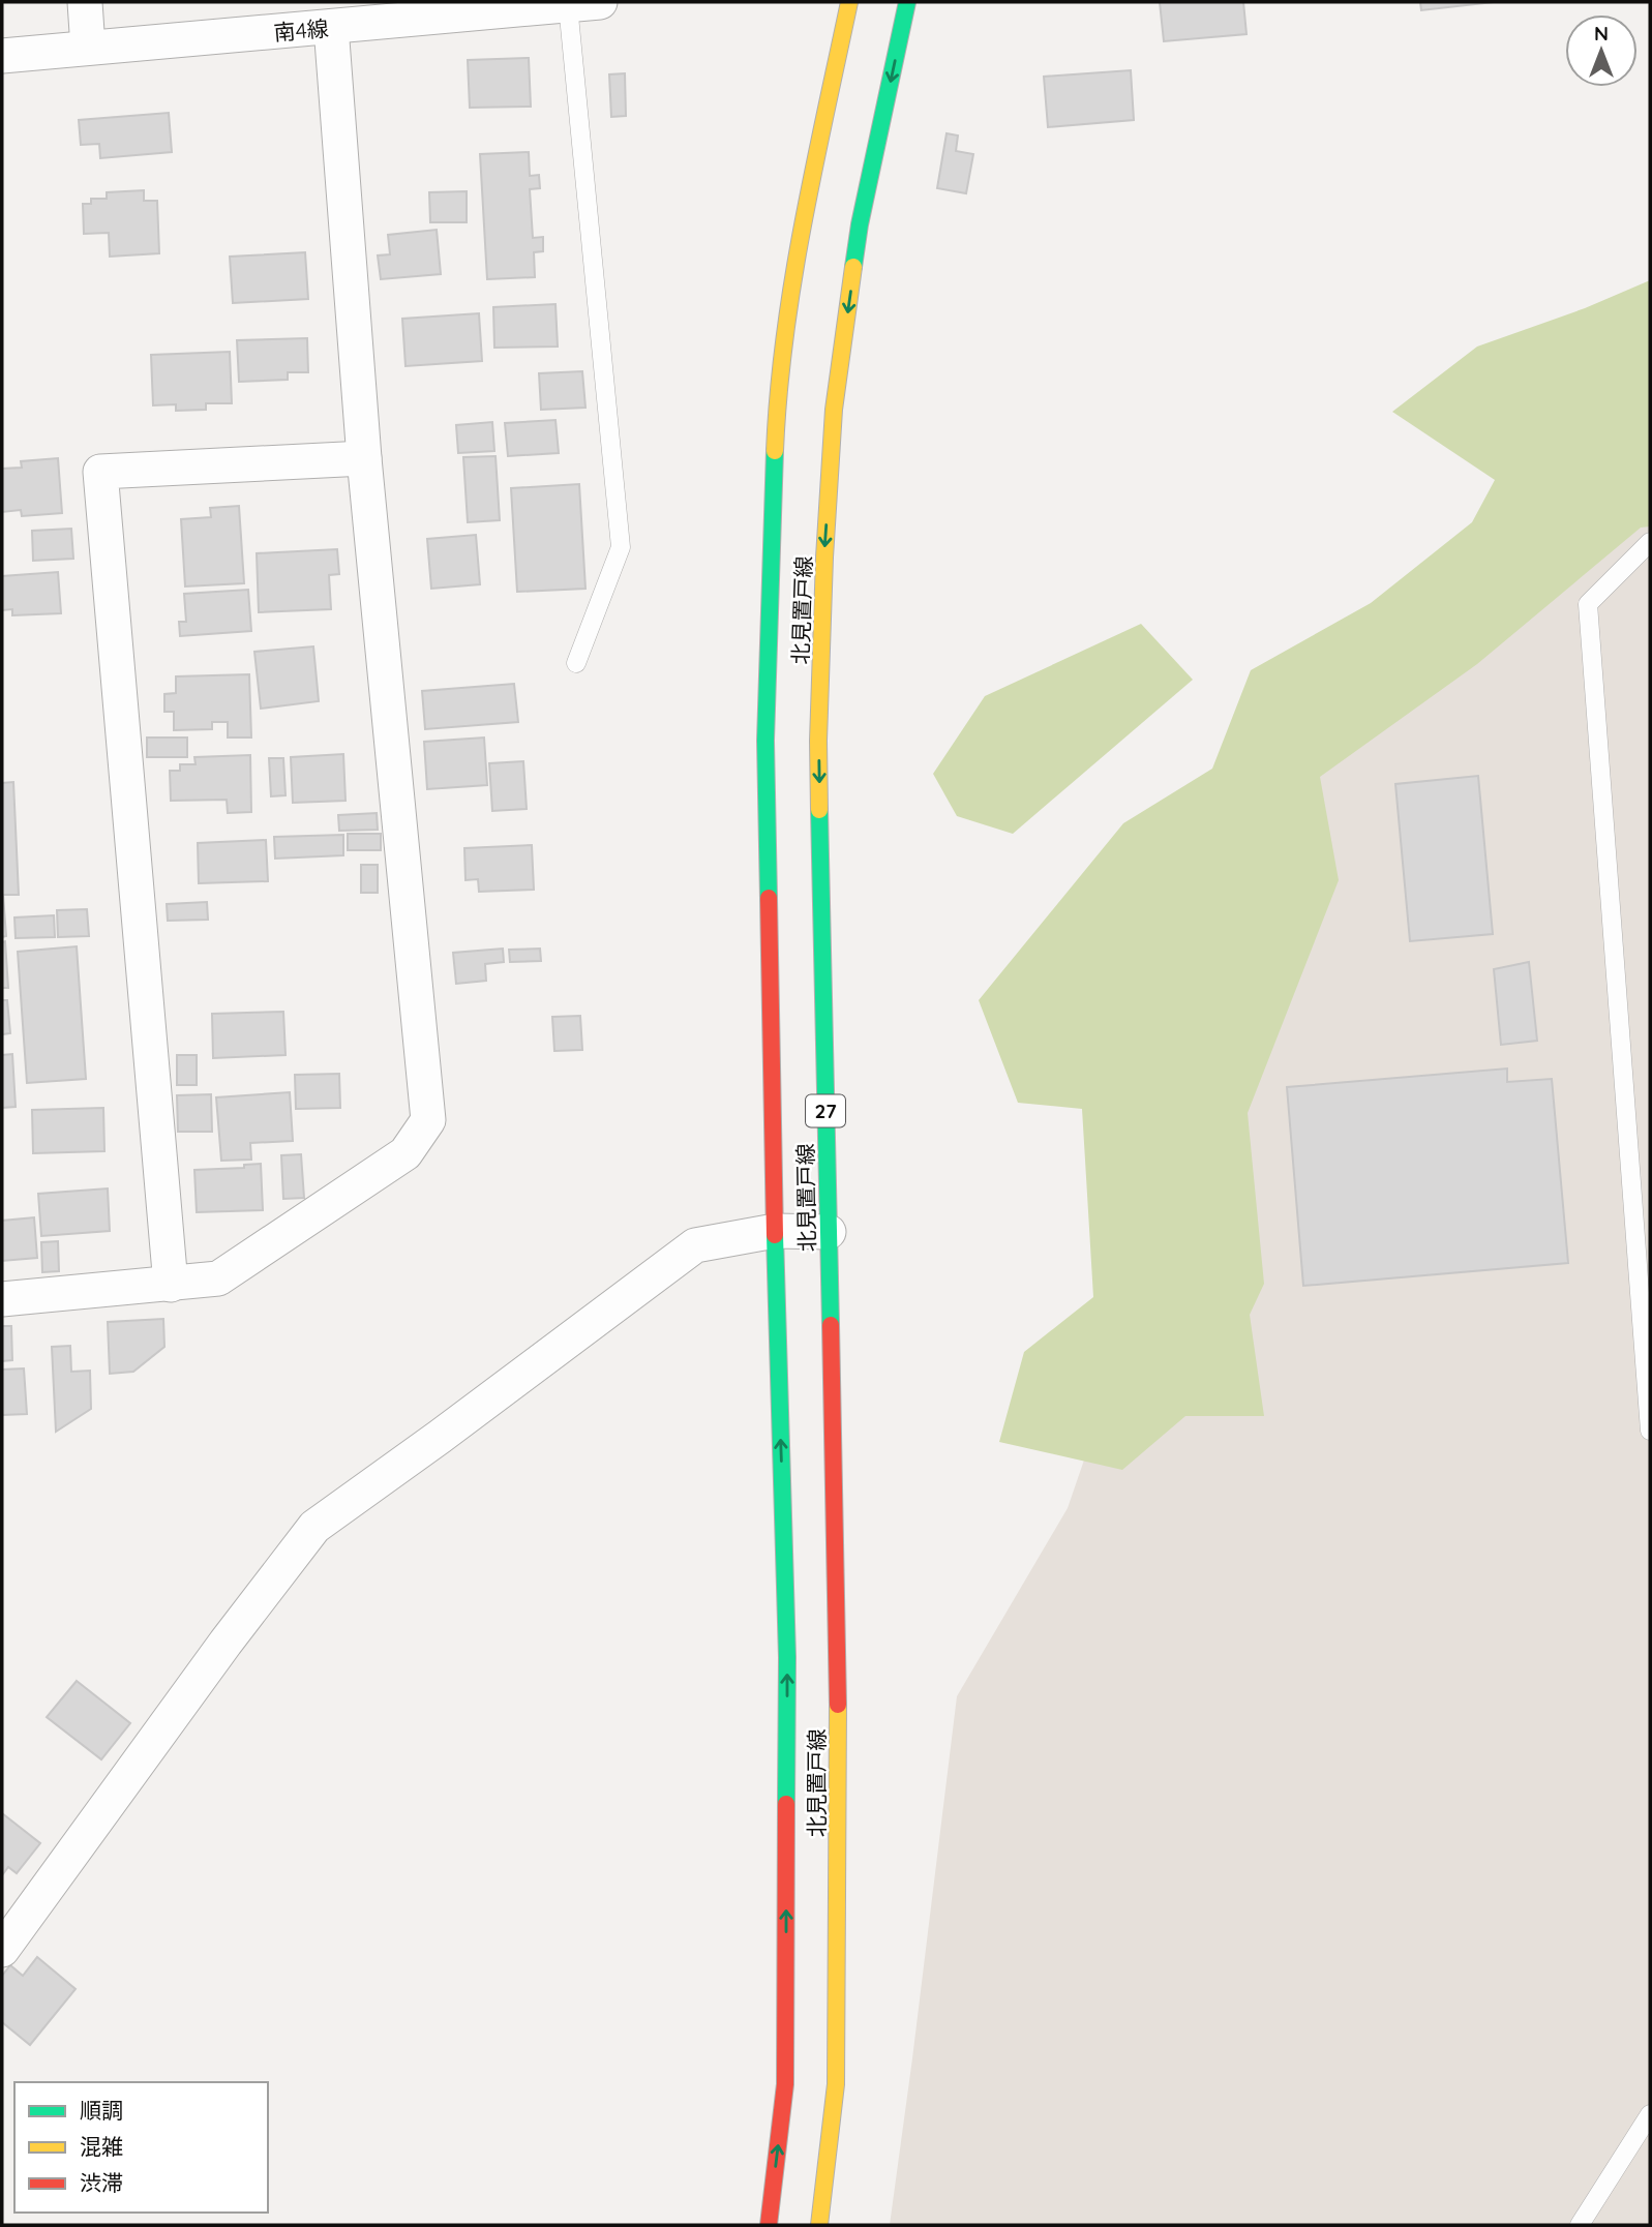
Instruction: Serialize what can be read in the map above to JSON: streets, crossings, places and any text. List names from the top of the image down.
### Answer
{
  "streets": {
    "main road": ["北見置戸線", "27"],
    "street": ["南4線"]
  },
  "legend": ["順調", "混雑", "渋滞"],
  "north": "top"
}
